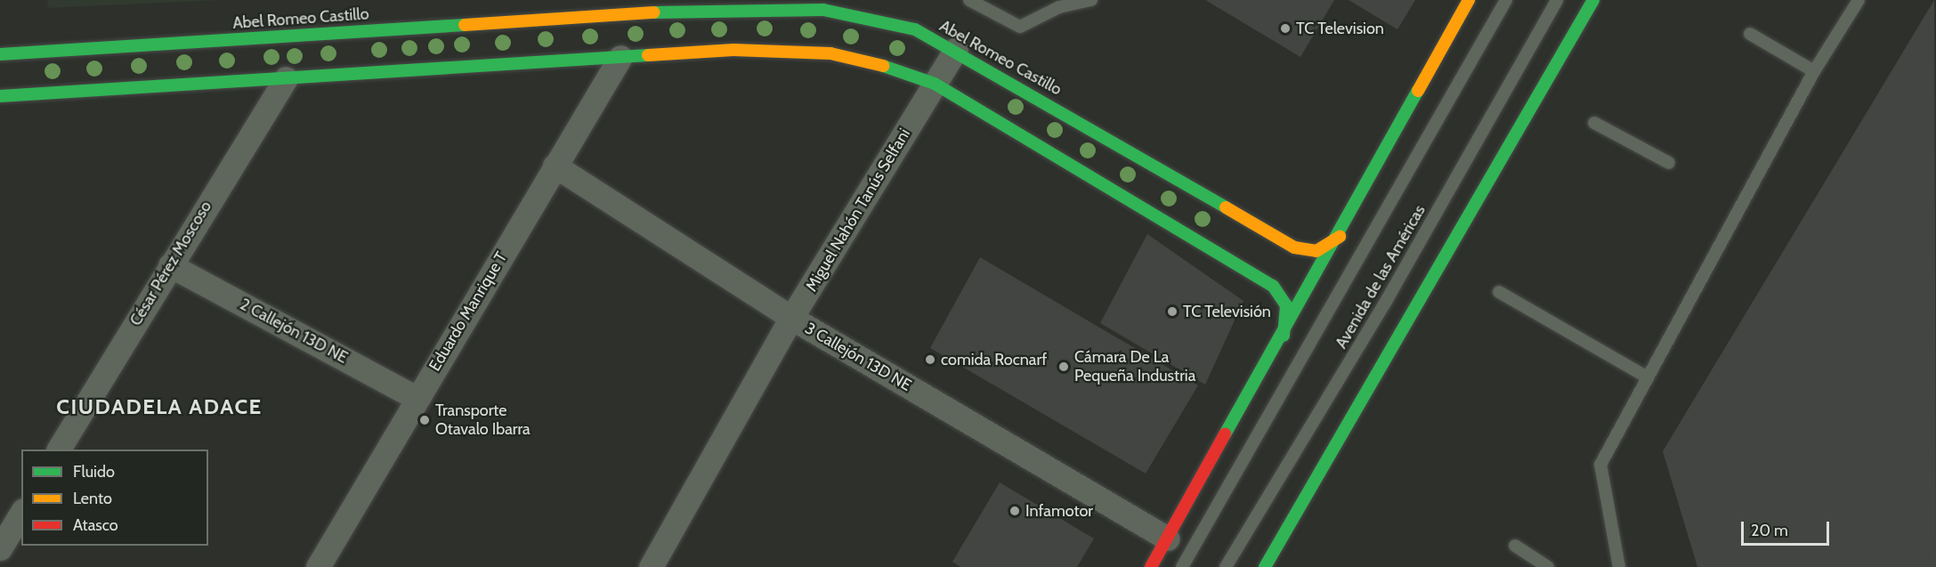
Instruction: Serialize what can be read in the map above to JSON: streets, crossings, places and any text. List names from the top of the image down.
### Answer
{
  "streets": {
    "street": [
      "Abel Romeo Castillo",
      "Miguel Nahón Tanús Selfani",
      "César Pérez Moscoso",
      "Eduardo Manrique T",
      "2 Callejón 13D NE",
      "3 Callejón 13D NE"
    ],
    "lane": ["Avenida de las Américas"]
  },
  "crossings": [
    ["Abel Romeo Castillo", "Miguel Nahón Tanús Selfani"],
    ["Miguel Nahón Tanús Selfani", "3 Callejón 13D NE"],
    ["César Pérez Moscoso", "2 Callejón 13D NE"],
    ["Eduardo Manrique T", "2 Callejón 13D NE"],
    ["Eduardo Manrique T", "3 Callejón 13D NE"]
  ],
  "districts": ["CIUDADELA ADACE"],
  "places": [
    "TC Television",
    "TC Televisión",
    "comida Rocnarf",
    "Cámara De La Pequeña Industria",
    "Transporte Otavalo Ibarra",
    "Infamotor"
  ],
  "legend": ["Fluido", "Lento", "Atasco"],
  "scale_bar": "20 m"
}
